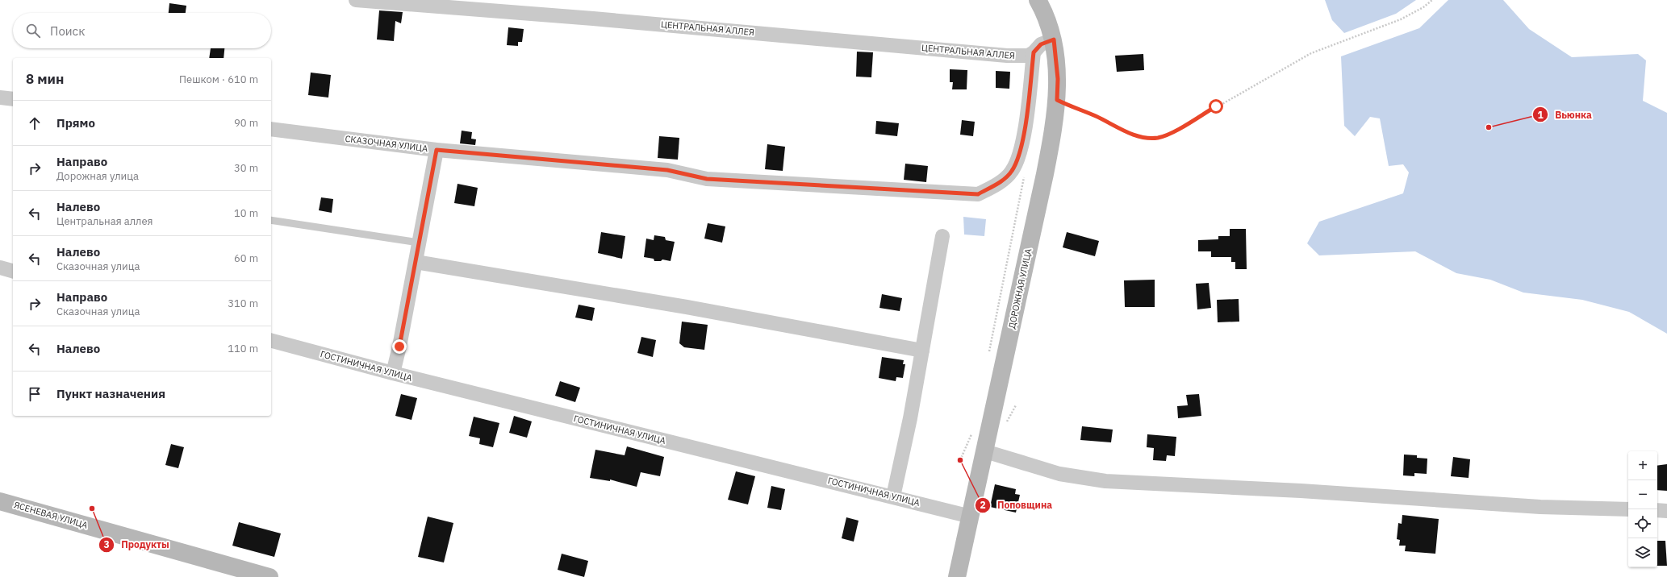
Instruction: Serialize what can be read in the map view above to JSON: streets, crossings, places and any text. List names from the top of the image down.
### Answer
{
  "streets": {
    "main road": ["ДОРОЖНАЯ УЛИЦА", "ЯСЕНЕВАЯ УЛИЦА"],
    "street": ["ЦЕНТРАЛЬНАЯ АЛЛЕЯ", "СКАЗОЧНАЯ УЛИЦА", "ГОСТИНИЧНАЯ УЛИЦА"]
  },
  "crossings": [
    ["ЦЕНТРАЛЬНАЯ АЛЛЕЯ", "СКАЗОЧНАЯ УЛИЦА"],
    ["ЦЕНТРАЛЬНАЯ АЛЛЕЯ", "ДОРОЖНАЯ УЛИЦА"],
    ["ДОРОЖНАЯ УЛИЦА", "ГОСТИНИЧНАЯ УЛИЦА"]
  ],
  "places": ["Вьюнка", "Поповщина", "Продукты"],
  "page": {
    "search": "Поиск",
    "heading": ["8 мин", "Пешком · 610 m"],
    "list": [
      ["Прямо", "90 m"],
      ["Направо", "Дорожная улица", "30 m"],
      ["Налево", "Центральная аллея", "10 m"],
      ["Налево", "Сказочная улица", "60 m"],
      ["Направо", "Сказочная улица", "310 m"],
      ["Налево", "110 m"],
      "Пункт назначения"
    ],
    "map_buttons": ["+", "−"]
  }
}
